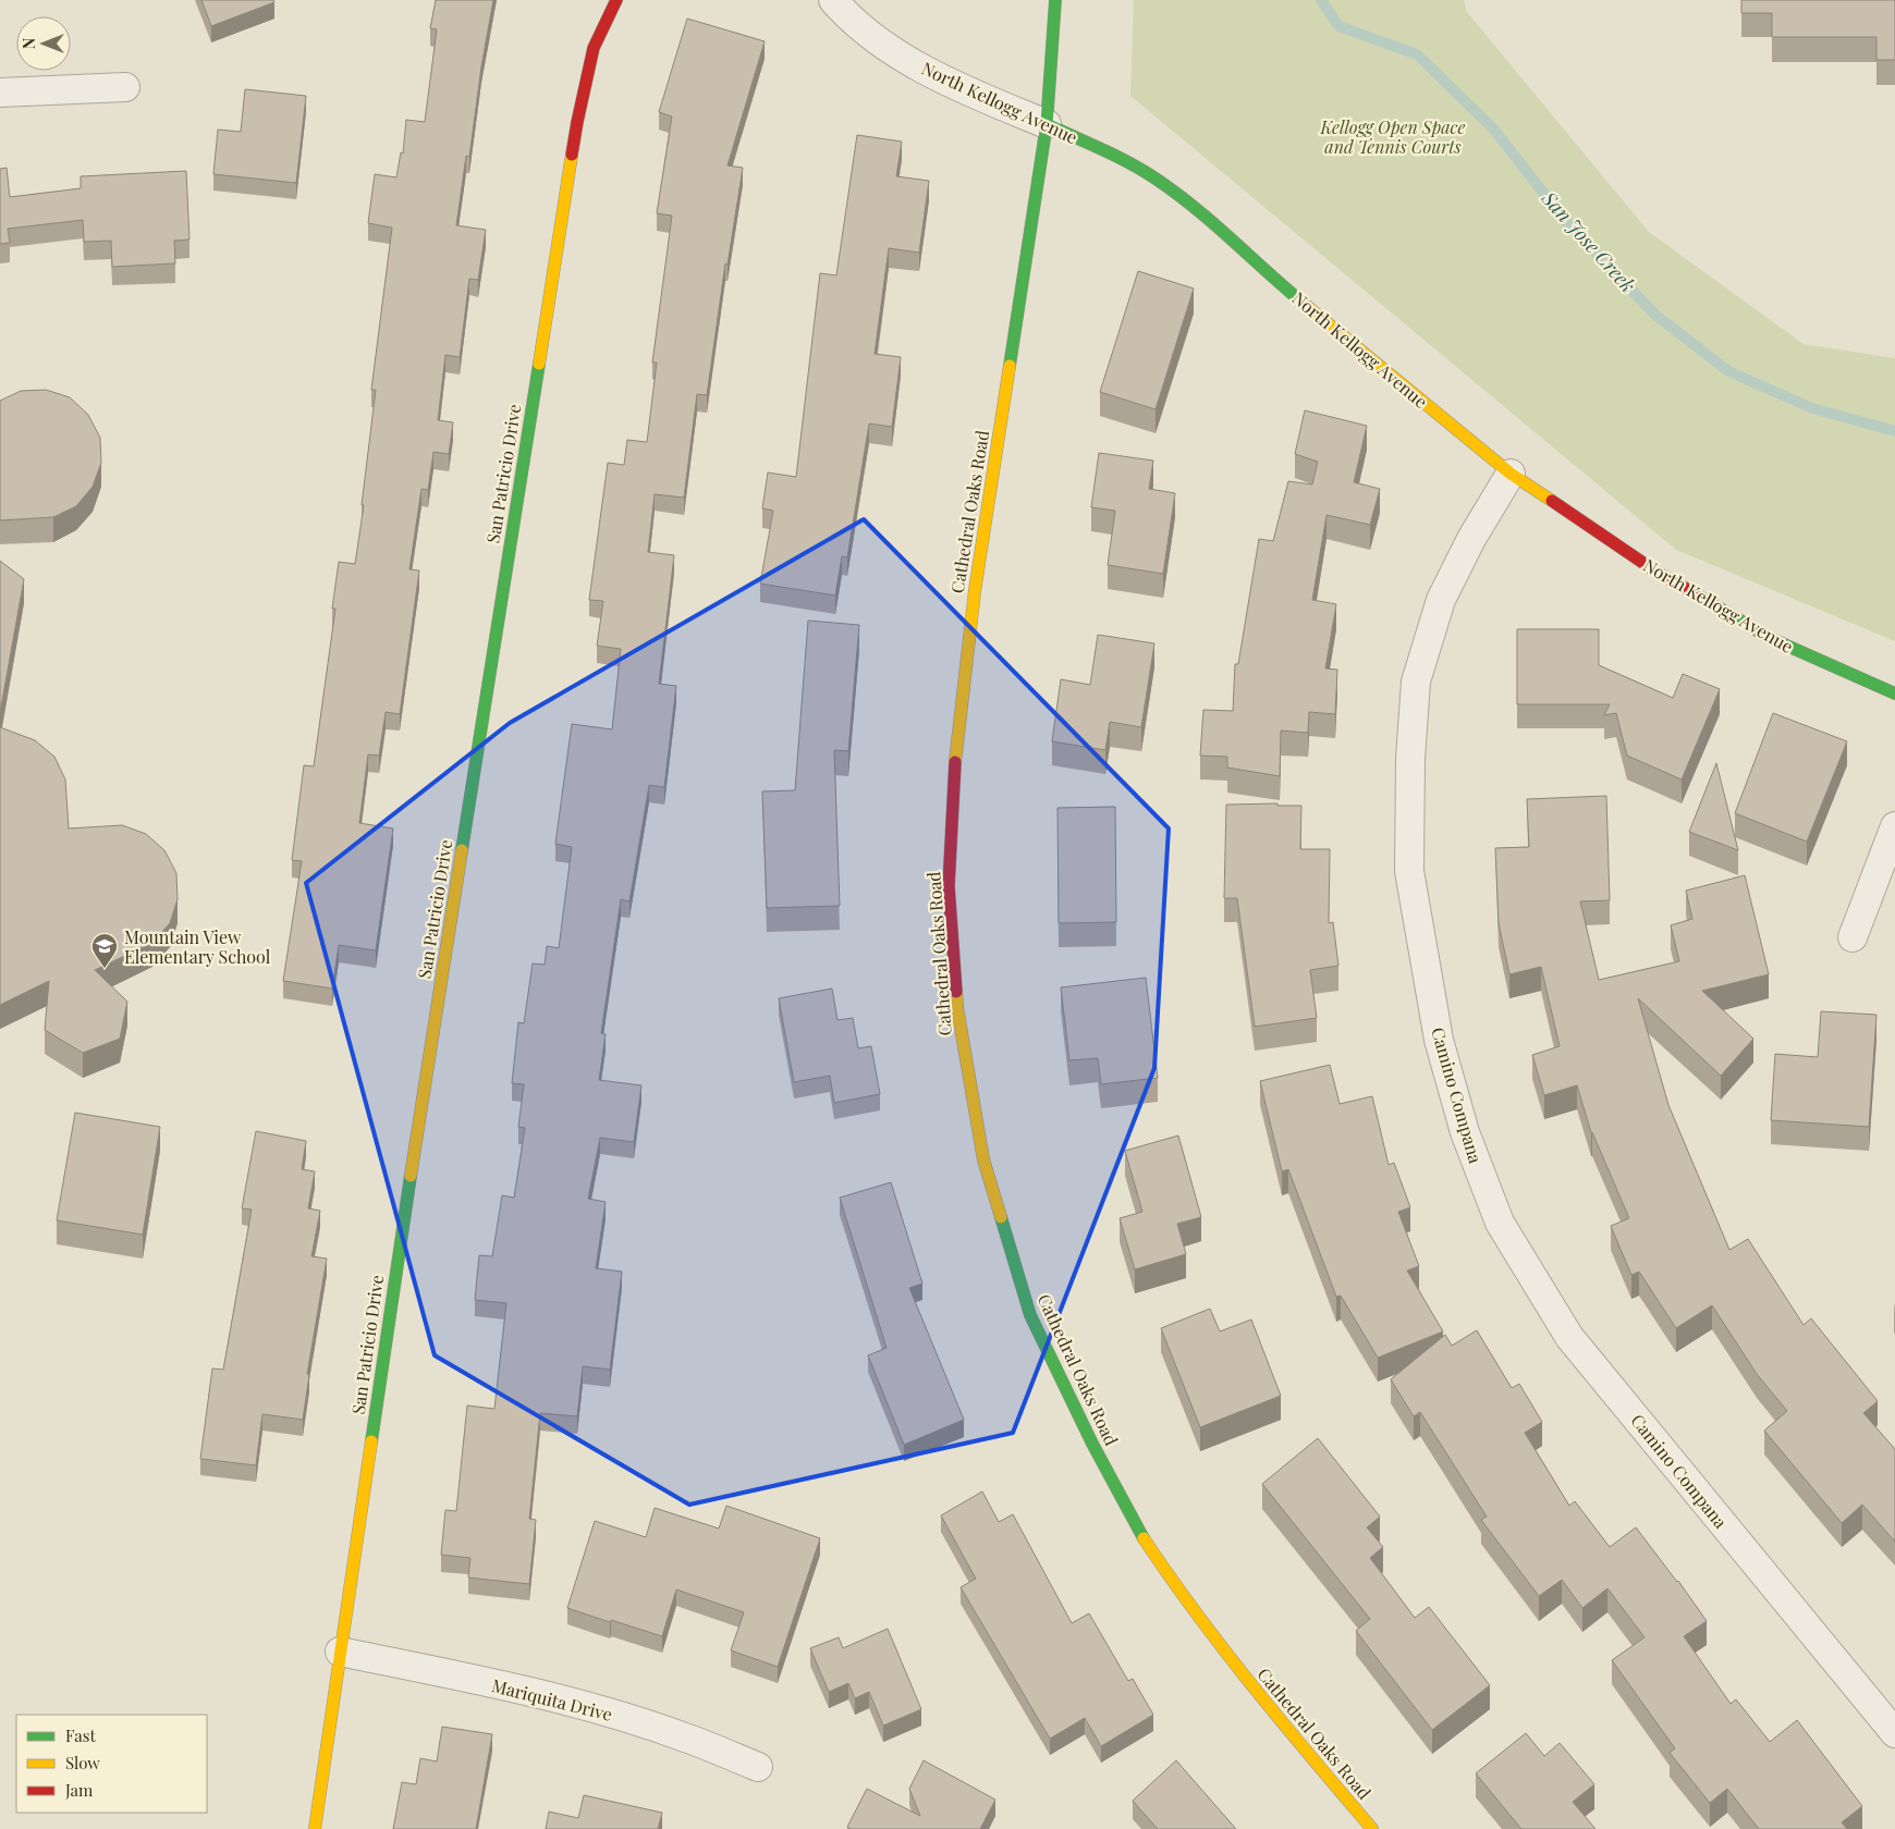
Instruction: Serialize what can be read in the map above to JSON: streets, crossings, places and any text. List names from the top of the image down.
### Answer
{
  "streets": {
    "street": [
      "North Kellogg Avenue",
      "San Patricio Drive",
      "Cathedral Oaks Road",
      "Camino Compana",
      "Mariquita Drive"
    ]
  },
  "crossings": [
    ["North Kellogg Avenue", "Cathedral Oaks Road"],
    ["North Kellogg Avenue", "Camino Compana"],
    ["San Patricio Drive", "Mariquita Drive"]
  ],
  "water": ["San Jose Creek"],
  "parks": ["Kellogg Open Space and Tennis Courts"],
  "places": {
    "school or university": ["Mountain View Elementary School"]
  },
  "legend": ["Fast", "Slow", "Jam"],
  "north": "left"
}
